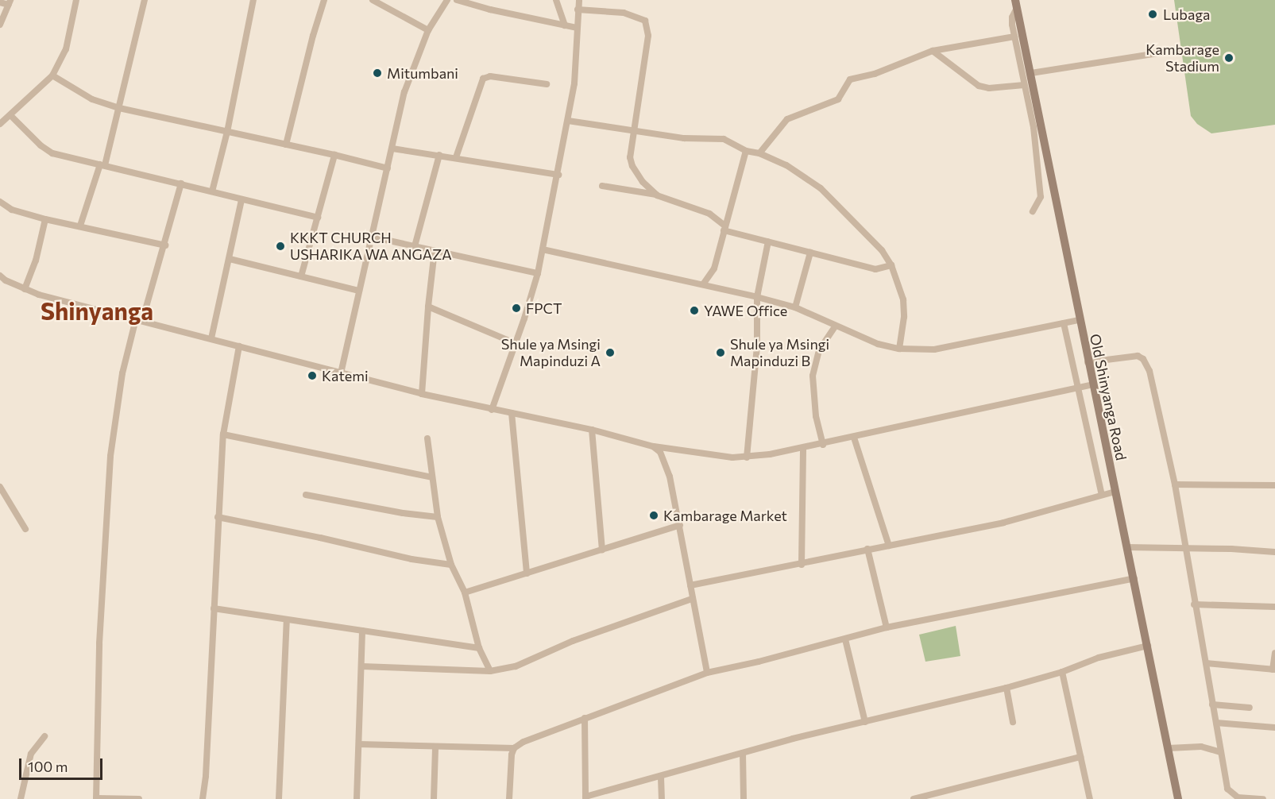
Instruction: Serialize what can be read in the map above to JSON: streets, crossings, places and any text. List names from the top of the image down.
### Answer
{
  "streets": {
    "main road": ["Old Shinyanga Road"]
  },
  "districts": ["Shinyanga"],
  "places": [
    "Lubaga",
    "Kambarage Stadium",
    "Mitumbani",
    "KKKT CHURCH USHARIKA WA ANGAZA",
    "FPCT",
    "YAWE Office",
    "Shule ya Msingi Mapinduzi A",
    "Shule ya Msingi Mapinduzi B",
    "Katemi",
    "Kambarage Market"
  ],
  "scale_bar": "100 m"
}
